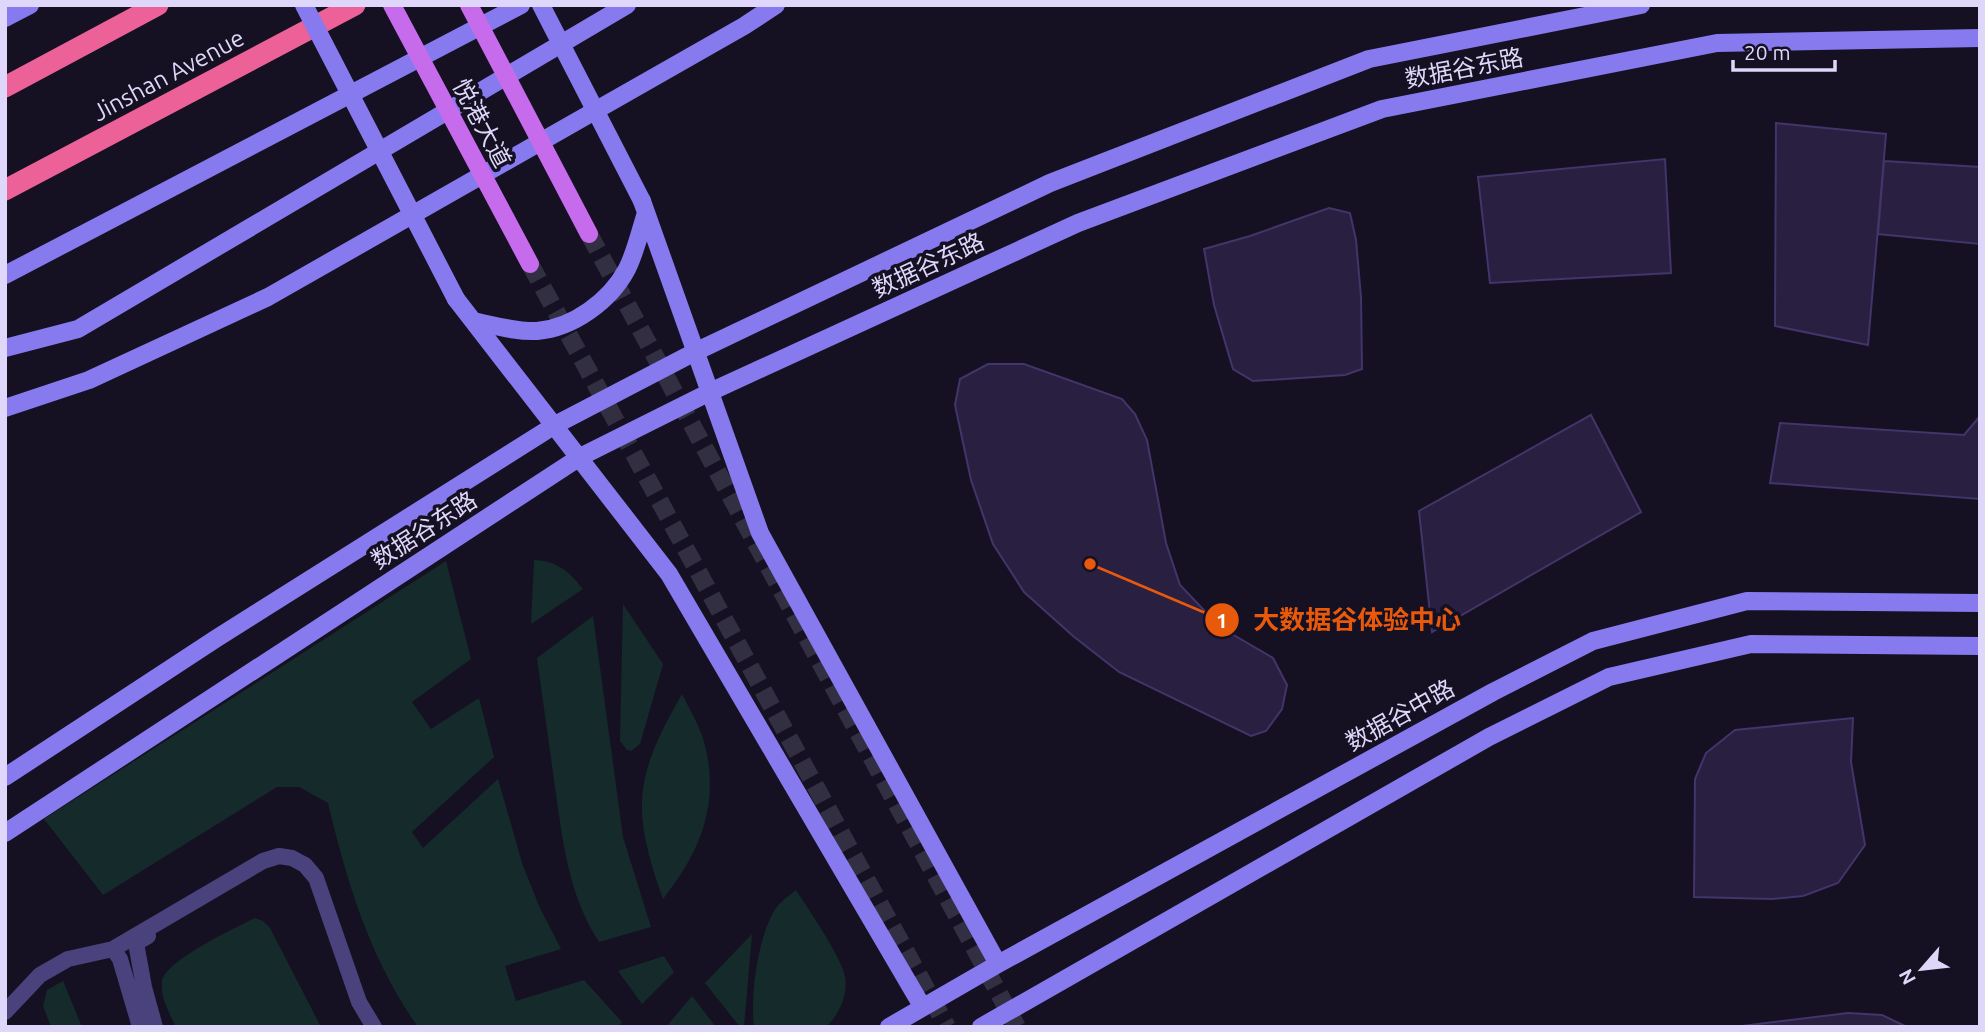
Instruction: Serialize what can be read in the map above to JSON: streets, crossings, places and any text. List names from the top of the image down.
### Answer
{
  "streets": {
    "highway": ["Jinshan Avenue"],
    "main road": ["数据谷东路", "悦港大道", "数据谷中路"]
  },
  "places": ["大数据谷体验中心"],
  "scale_bar": "20 m",
  "north": "bottom left"
}
